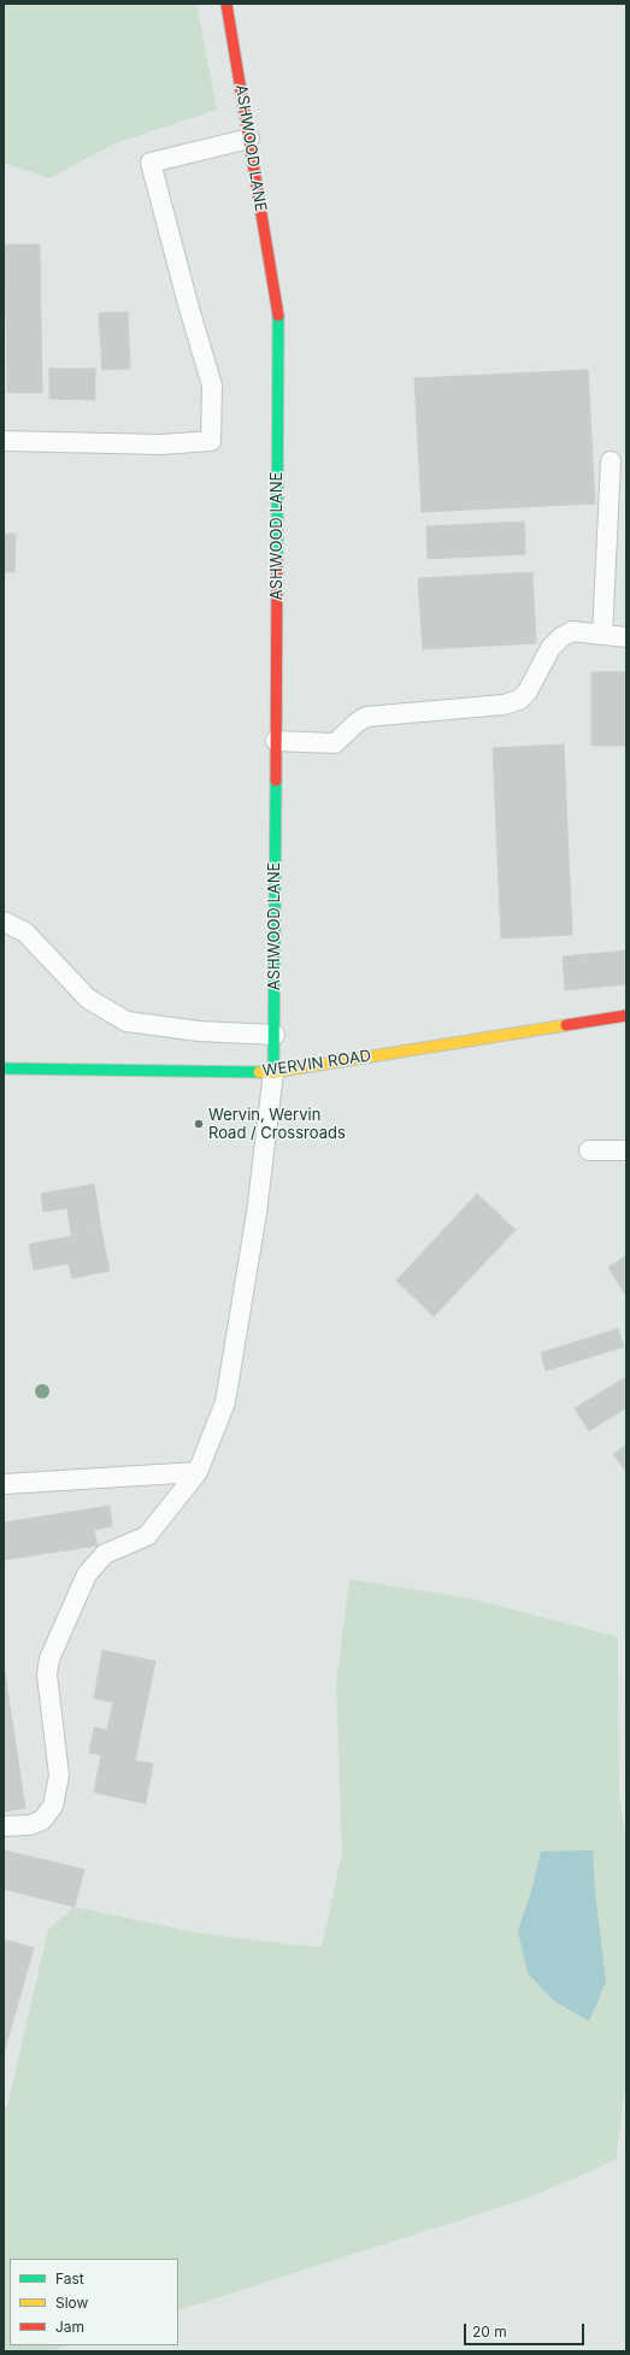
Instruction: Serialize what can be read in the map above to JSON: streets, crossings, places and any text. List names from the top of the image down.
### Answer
{
  "streets": {
    "street": ["ASHWOOD LANE", "WERVIN ROAD"]
  },
  "crossings": [
    ["ASHWOOD LANE", "WERVIN ROAD"]
  ],
  "places": ["Wervin, Wervin Road / Crossroads"],
  "legend": ["Fast", "Slow", "Jam"],
  "scale_bar": "20 m"
}
